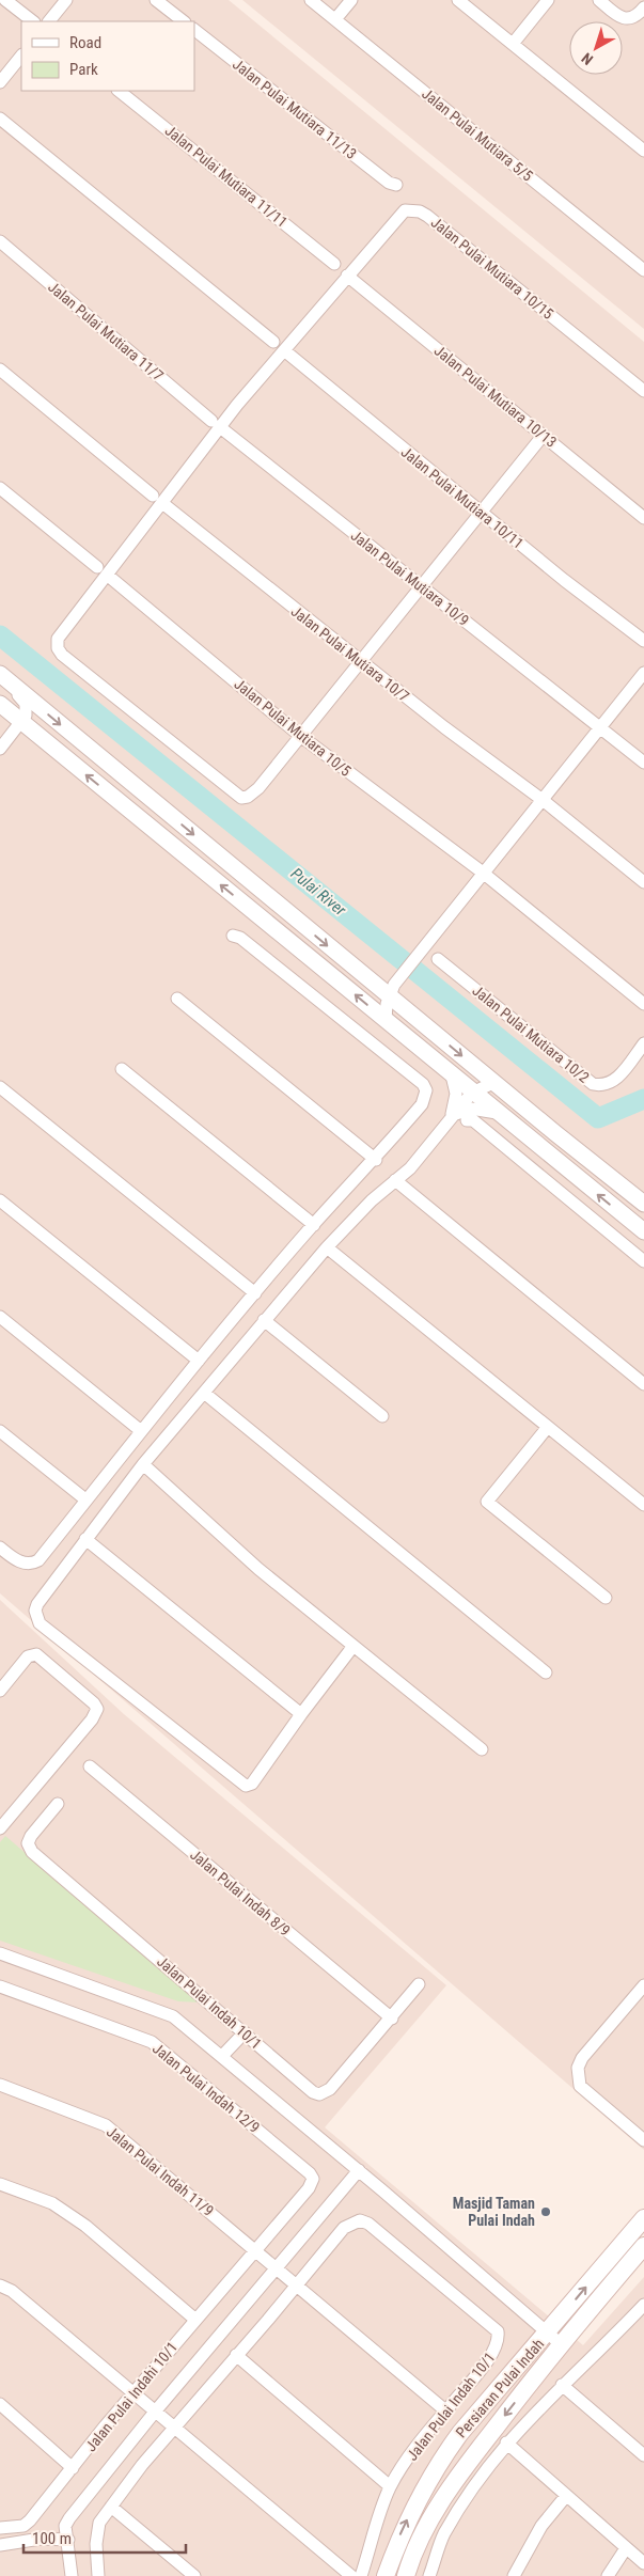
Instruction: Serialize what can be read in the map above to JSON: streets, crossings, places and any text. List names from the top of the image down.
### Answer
{
  "streets": {
    "main road": ["Persiaran Pulai Indah"],
    "street": [
      "Jalan Pulai Mutiara 11/13",
      "Jalan Pulai Mutiara 5/5",
      "Jalan Pulai Mutiara 11/11",
      "Jalan Pulai Mutiara 10/15",
      "Jalan Pulai Mutiara 11/7",
      "Jalan Pulai Mutiara 10/13",
      "Jalan Pulai Mutiara 10/11",
      "Jalan Pulai Mutiara 10/9",
      "Jalan Pulai Mutiara 10/7",
      "Jalan Pulai Mutiara 10/5",
      "Jalan Pulai Mutiara 10/2",
      "Jalan Pulai Indah 8/9",
      "Jalan Pulai Indah 10/1",
      "Jalan Pulai Indah 12/9",
      "Jalan Pulai Indah 11/9",
      "Jalan Pulai Indahi 10/1"
    ]
  },
  "crossings": [
    ["Jalan Pulai Mutiara 10/15", "Jalan Pulai Mutiara 10/13"],
    ["Jalan Pulai Mutiara 11/7", "Jalan Pulai Mutiara 10/9"],
    ["Jalan Pulai Indah 8/9", "Jalan Pulai Indah 10/1"],
    ["Jalan Pulai Indah 10/1", "Jalan Pulai Indah 11/9"],
    ["Jalan Pulai Indah 12/9", "Jalan Pulai Indah 11/9"],
    ["Jalan Pulai Indah 12/9", "Jalan Pulai Indahi 10/1"],
    ["Jalan Pulai Indah 11/9", "Jalan Pulai Indahi 10/1"]
  ],
  "water": ["Pulai River"],
  "places": ["Masjid Taman Pulai Indah"],
  "legend": ["Road", "Park"],
  "scale_bar": "100 m",
  "north": "bottom left"
}
